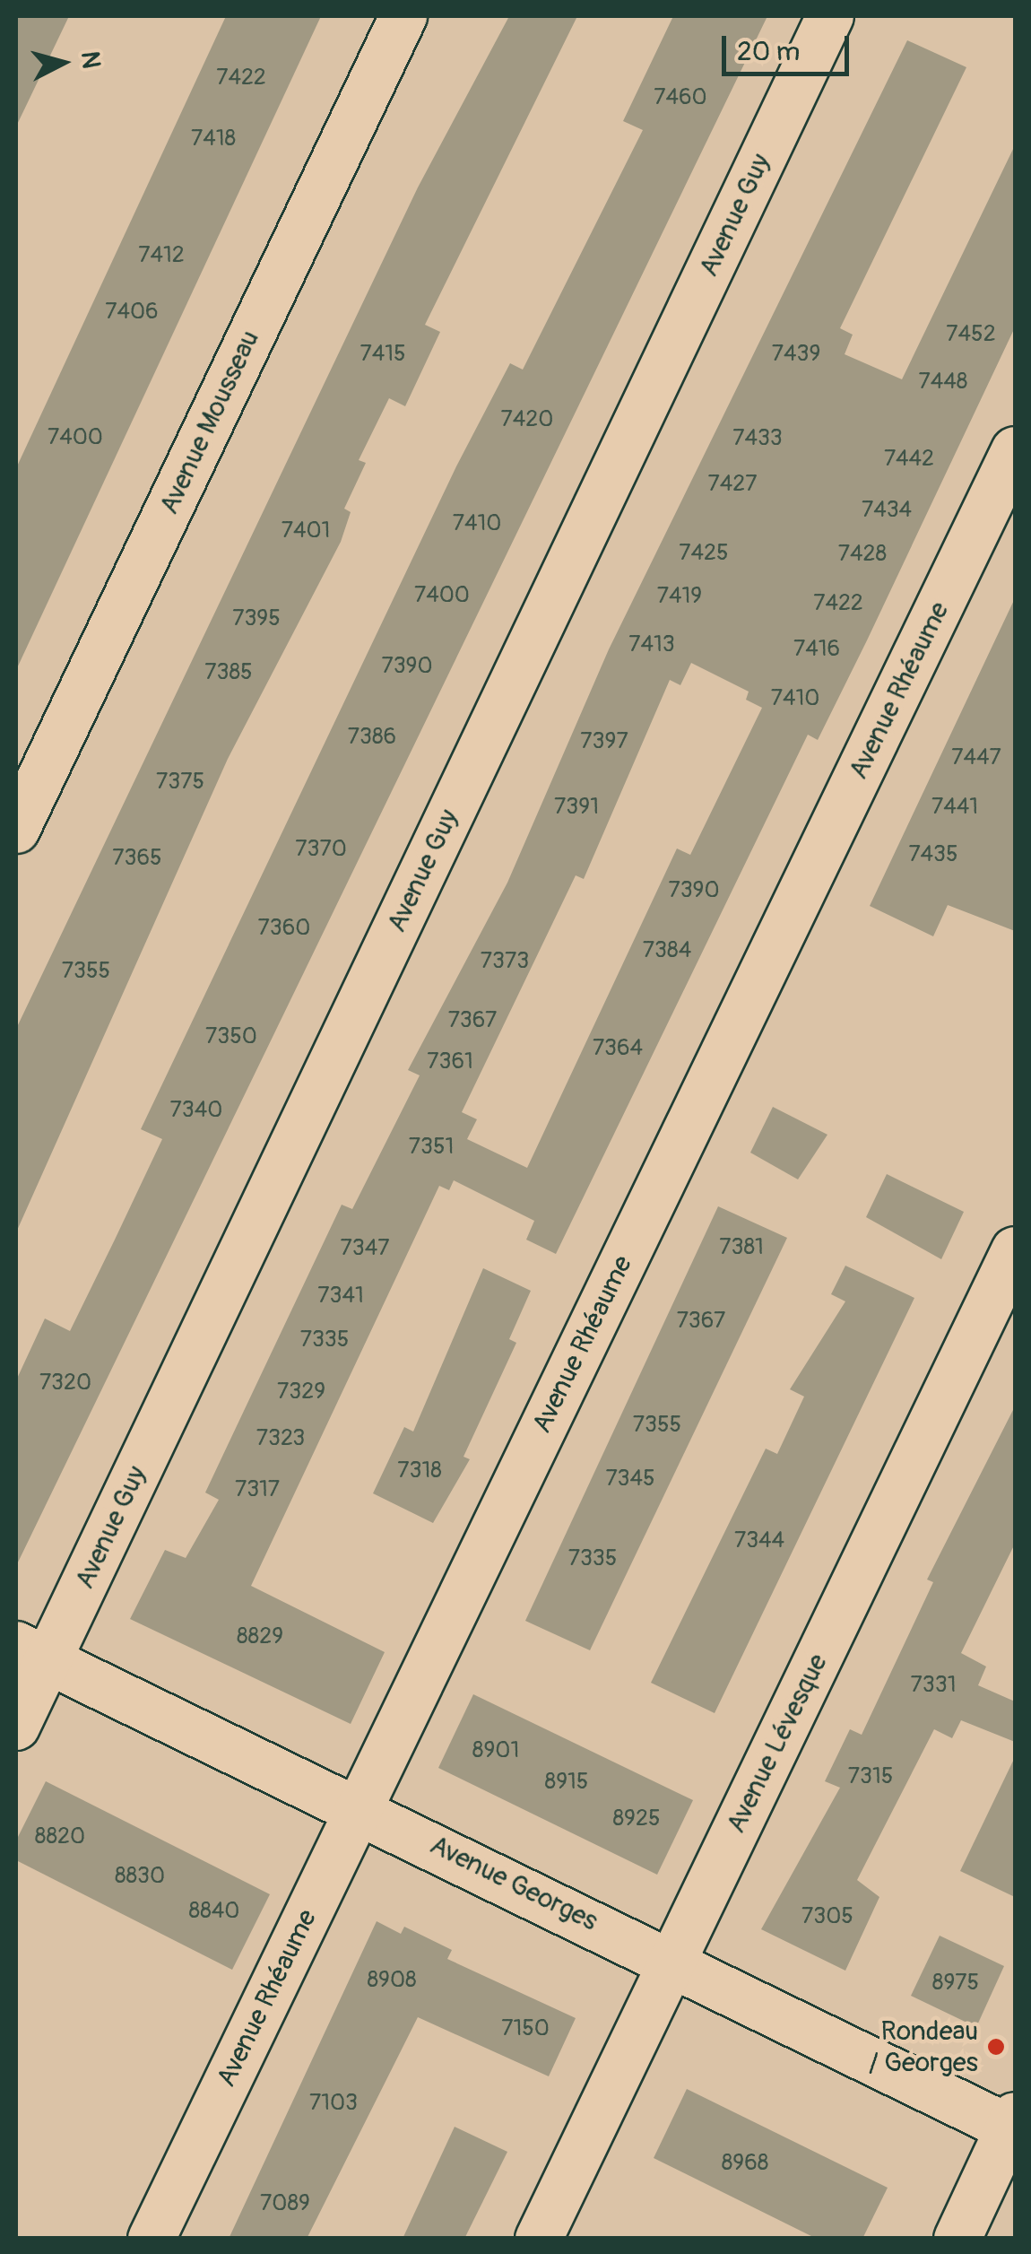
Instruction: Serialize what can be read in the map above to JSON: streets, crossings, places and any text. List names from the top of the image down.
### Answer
{
  "streets": {
    "street": [
      "Avenue Guy",
      "Avenue Mousseau",
      "Avenue Rhéaume",
      "Avenue Lévesque",
      "Avenue Georges"
    ]
  },
  "crossings": [
    ["Avenue Guy", "Avenue Georges"],
    ["Avenue Rhéaume", "Avenue Georges"],
    ["Avenue Lévesque", "Avenue Georges"]
  ],
  "places": ["Rondeau / Georges"],
  "house_numbers": [
    "7422",
    "7460",
    "7418",
    "7412",
    "7406",
    "7452",
    "7415",
    "7439",
    "7448",
    "7420",
    "7400",
    "7433",
    "7442",
    "7427",
    "7434",
    "7410",
    "7401",
    "7425",
    "7428",
    "7400",
    "7419",
    "7422",
    "7395",
    "7413",
    "7416",
    "7390",
    "7385",
    "7410",
    "7386",
    "7397",
    "7447",
    "7375",
    "7391",
    "7441",
    "7370",
    "7435",
    "7365",
    "7390",
    "7360",
    "7384",
    "7373",
    "7355",
    "7367",
    "7350",
    "7364",
    "7361",
    "7340",
    "7351",
    "7381",
    "7347",
    "7341",
    "7367",
    "7335",
    "7320",
    "7329",
    "7355",
    "7323",
    "7318",
    "7345",
    "7317",
    "7344",
    "7335",
    "8829",
    "7331",
    "8901",
    "7315",
    "8915",
    "8925",
    "8820",
    "8830",
    "8840",
    "7305",
    "8908",
    "8975",
    "7150",
    "7103",
    "8968",
    "7089"
  ],
  "scale_bar": "20 m",
  "north": "right"
}
